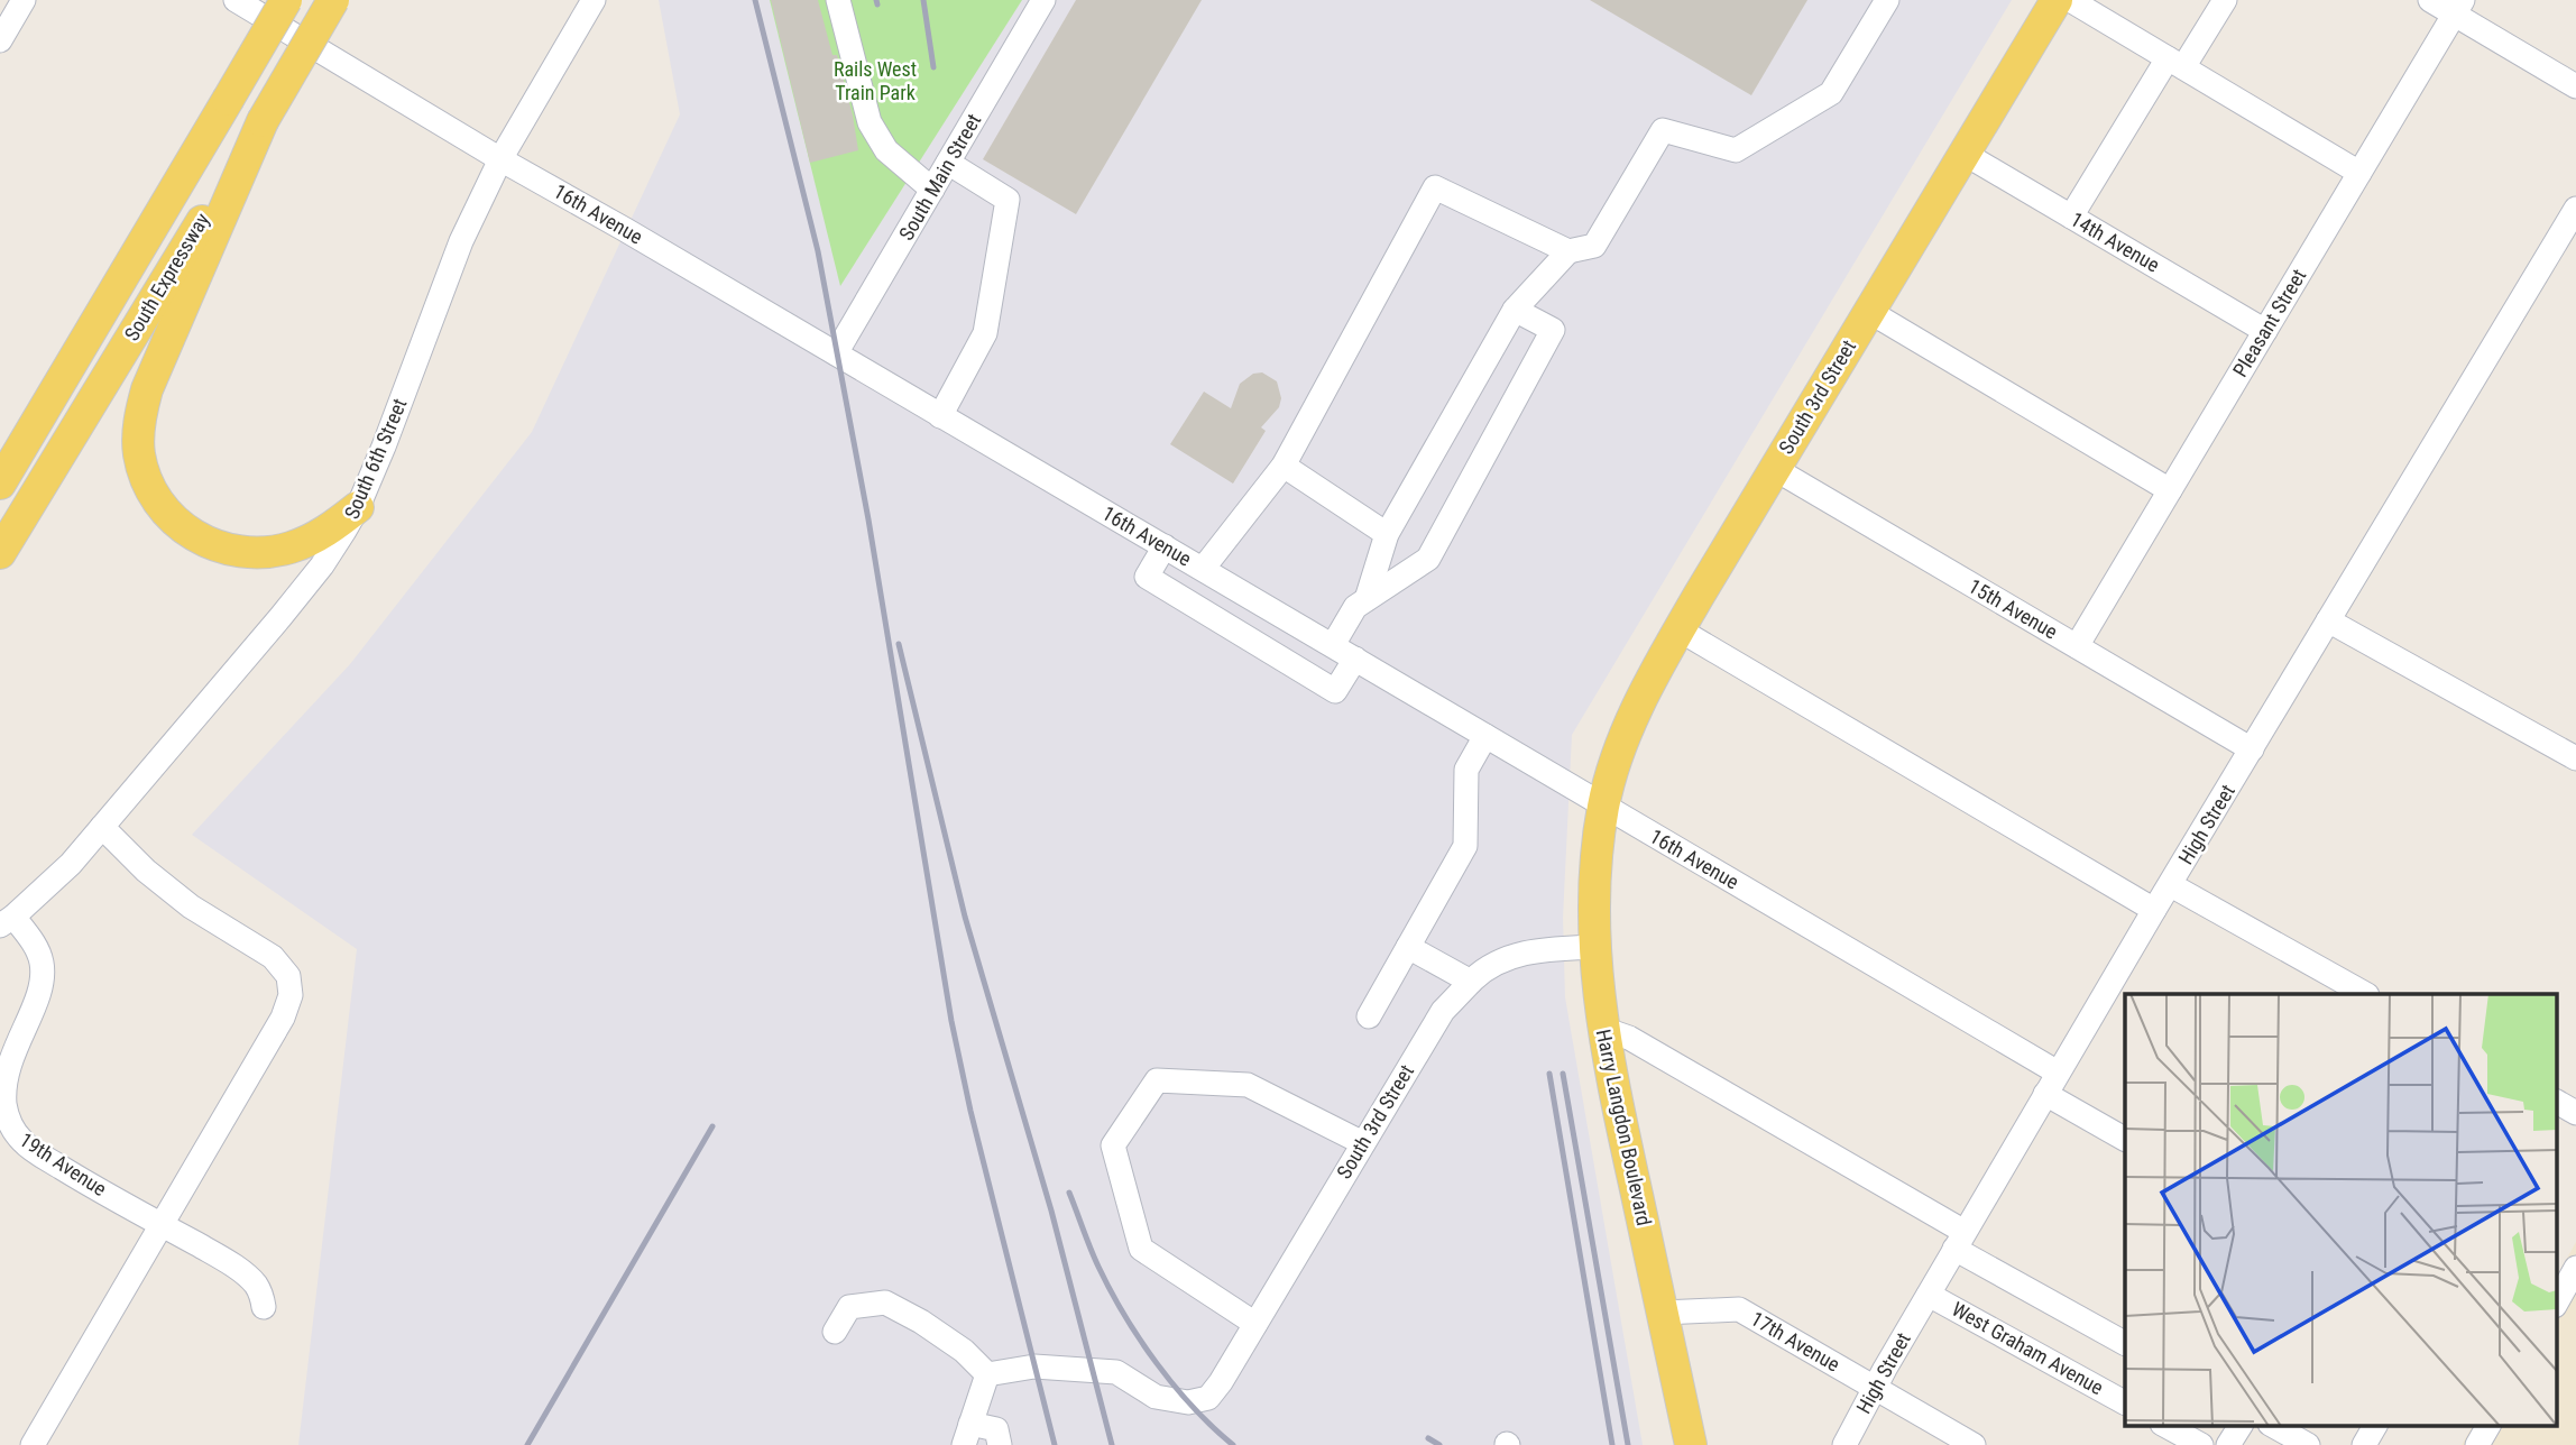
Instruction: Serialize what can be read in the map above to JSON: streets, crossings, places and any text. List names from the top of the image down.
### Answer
{
  "streets": {
    "main road": ["South Expressway", "South 3rd Street", "Harry Langdon Boulevard"],
    "street": [
      "South Main Street",
      "16th Avenue",
      "14th Avenue",
      "Pleasant Street",
      "South 6th Street",
      "15th Avenue",
      "High Street",
      "19th Avenue",
      "17th Avenue",
      "West Graham Avenue"
    ]
  },
  "crossings": [
    ["South Main Street", "16th Avenue"],
    ["16th Avenue", "South 3rd Street"],
    ["16th Avenue", "South 6th Street"],
    ["16th Avenue", "High Street"],
    ["16th Avenue", "Harry Langdon Boulevard"],
    ["14th Avenue", "Pleasant Street"],
    ["14th Avenue", "South 3rd Street"],
    ["Pleasant Street", "15th Avenue"],
    ["South 3rd Street", "15th Avenue"],
    ["South 3rd Street", "Harry Langdon Boulevard"],
    ["South 6th Street", "19th Avenue"],
    ["15th Avenue", "High Street"],
    ["High Street", "17th Avenue"],
    ["High Street", "West Graham Avenue"],
    ["Harry Langdon Boulevard", "17th Avenue"]
  ],
  "parks": ["Rails West Train Park"]
}
